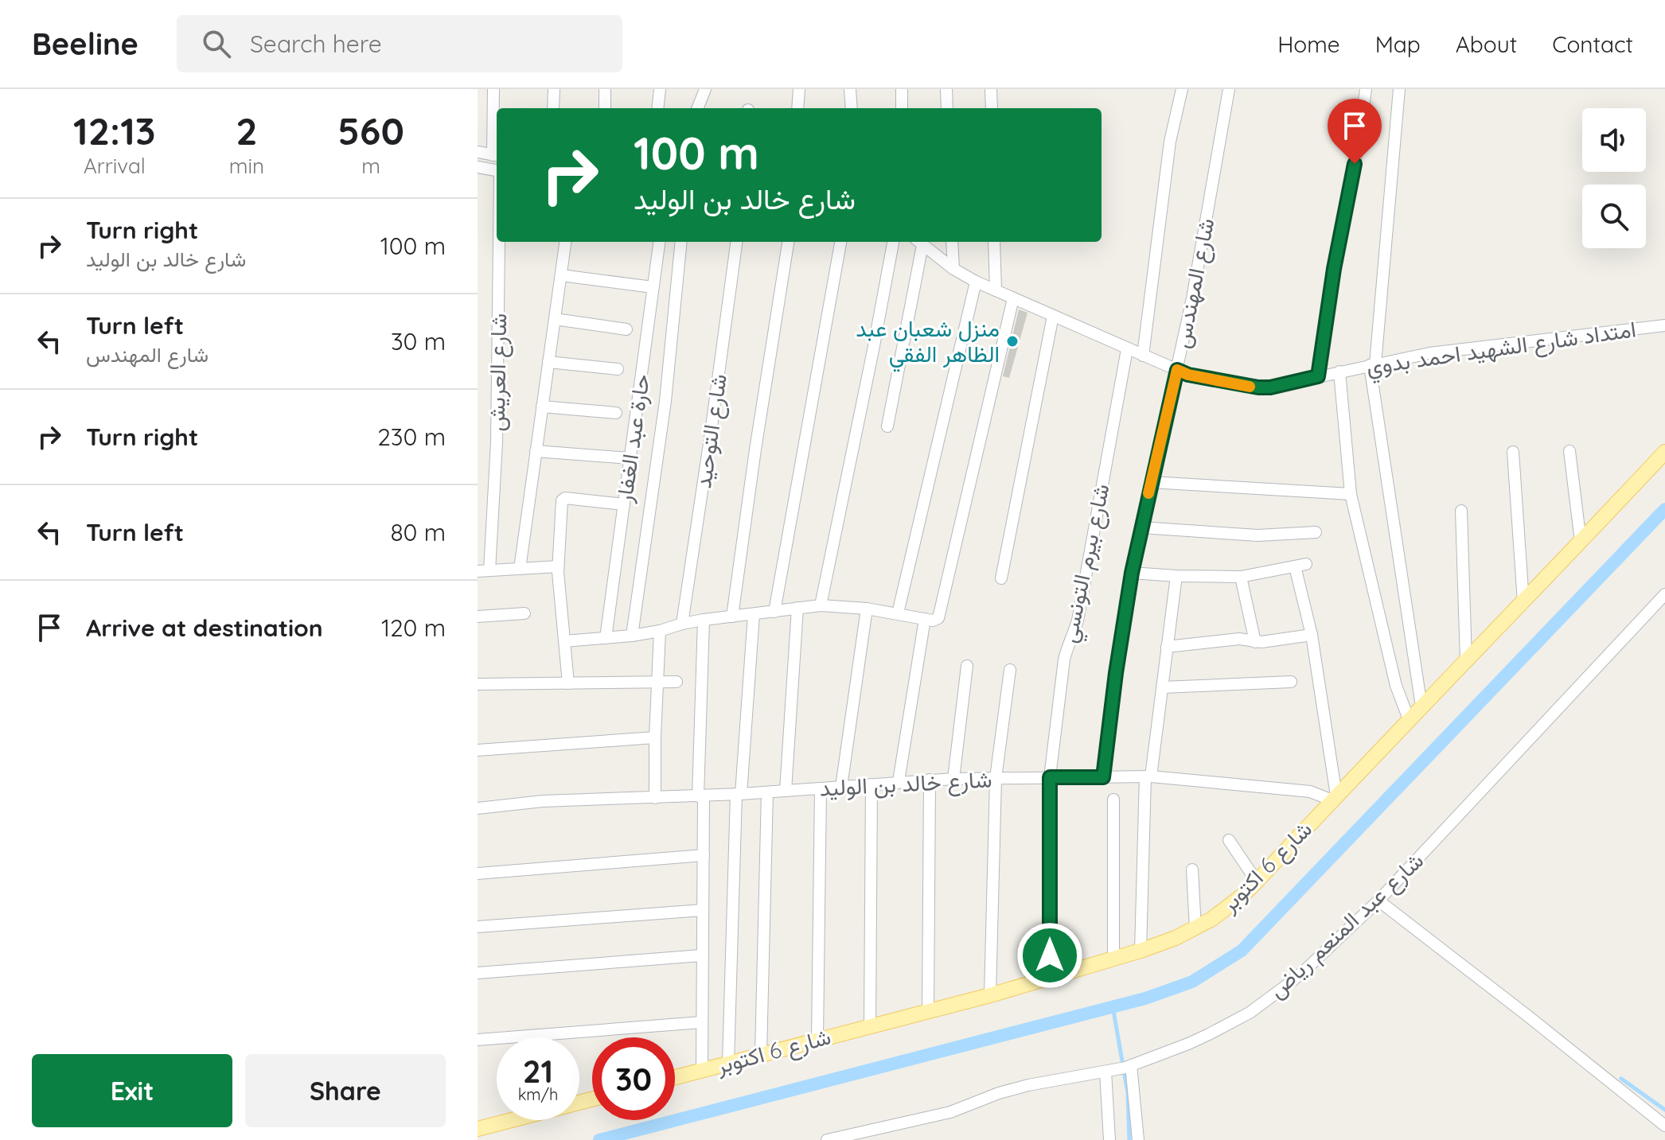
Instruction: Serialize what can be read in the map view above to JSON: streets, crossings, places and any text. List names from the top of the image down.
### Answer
{
  "streets": {
    "main road": ["شارع 6 اكتوبر"],
    "street": [
      "شارع المهندس",
      "امتداد شارع الشهيد احمد بدوي",
      "شارع العريش",
      "شارع التوحيد",
      "حارة عبد الغفار",
      "شارع بيرم التونسي",
      "شارع خالد بن الوليد",
      "شارع عبد المنعم رياض"
    ]
  },
  "crossings": [
    ["شارع المهندس", "امتداد شارع الشهيد احمد بدوي"],
    ["شارع المهندس", "شارع خالد بن الوليد"],
    ["امتداد شارع الشهيد احمد بدوي", "شارع بيرم التونسي"],
    ["شارع بيرم التونسي", "شارع خالد بن الوليد"],
    ["شارع بيرم التونسي", "شارع 6 اكتوبر"],
    ["شارع خالد بن الوليد", "شارع 6 اكتوبر"]
  ],
  "places": ["منزل شعبان عبد الظاهر الفقي"],
  "page": {
    "header": "Beeline",
    "search": "Search here",
    "nav": [
      "Home",
      "Map",
      "About",
      "Contact"
    ],
    "eta": [
      "12:13",
      "Arrival",
      "2",
      "min",
      "560",
      "m"
    ],
    "turn": ["100 m", "شارع خالد بن الوليد"],
    "list": [
      {
        "name": "Turn right",
        "note": "شارع خالد بن الوليد",
        "value": "100 m"
      },
      {
        "name": "Turn left",
        "note": "شارع المهندس",
        "value": "30 m"
      },
      {
        "name": "Turn right",
        "value": "230 m"
      },
      {
        "name": "Turn left",
        "value": "80 m"
      },
      {
        "name": "Arrive at destination",
        "value": "120 m"
      }
    ],
    "speed": "21 km/h",
    "limit": "30",
    "buttons": ["Exit", "Share"]
  }
}
